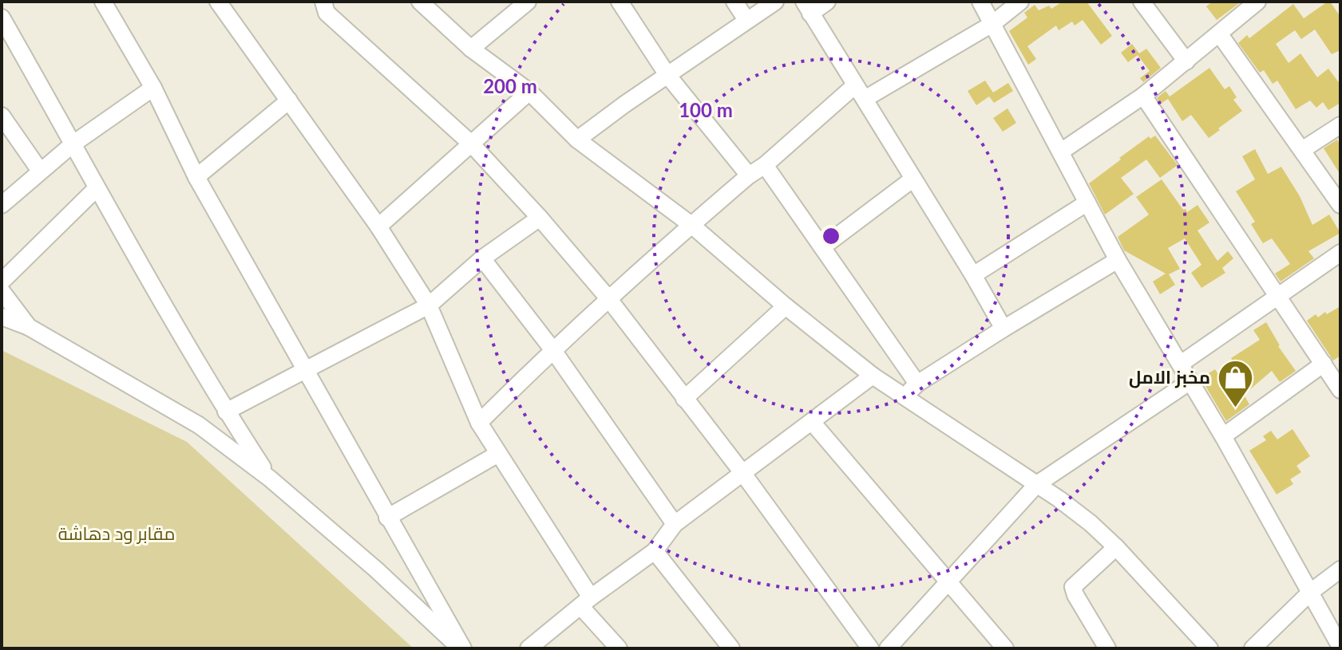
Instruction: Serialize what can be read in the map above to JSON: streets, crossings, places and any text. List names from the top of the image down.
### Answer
{
  "parks": ["مقابر ود دهاشة"],
  "places": {
    "shop": ["مخبز الامل"]
  },
  "rings": ["200 m", "100 m"]
}
